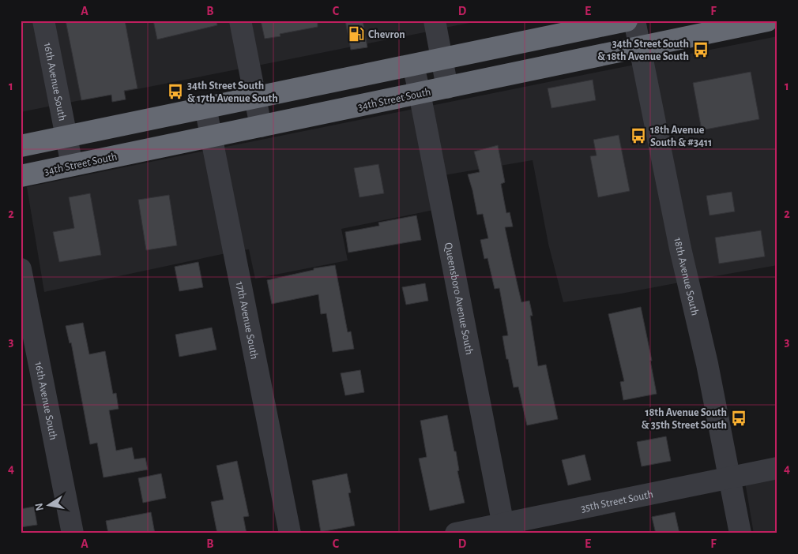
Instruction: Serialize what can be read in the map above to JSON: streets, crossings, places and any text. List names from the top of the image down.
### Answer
{
  "streets": {
    "highway": ["34th Street South"],
    "street": [
      "16th Avenue South",
      "18th Avenue South",
      "Queensboro Avenue South",
      "17th Avenue South",
      "35th Street South"
    ]
  },
  "crossings": [
    ["16th Avenue South", "34th Street South"],
    ["34th Street South", "18th Avenue South"],
    ["34th Street South", "Queensboro Avenue South"],
    ["34th Street South", "17th Avenue South"],
    ["18th Avenue South", "35th Street South"],
    ["Queensboro Avenue South", "35th Street South"]
  ],
  "places": {
    "fuel station": ["Chevron"],
    "bus stop": [
      "34th Street South & 18th Avenue South",
      "34th Street South & 17th Avenue South",
      "18th Avenue South & #3411",
      "18th Avenue South & 35th Street South"
    ]
  },
  "north": "left",
  "grid": {
    "columns": [
      "A",
      "B",
      "C",
      "D",
      "E",
      "F"
    ],
    "rows": [
      "1",
      "2",
      "3",
      "4"
    ]
  }
}
